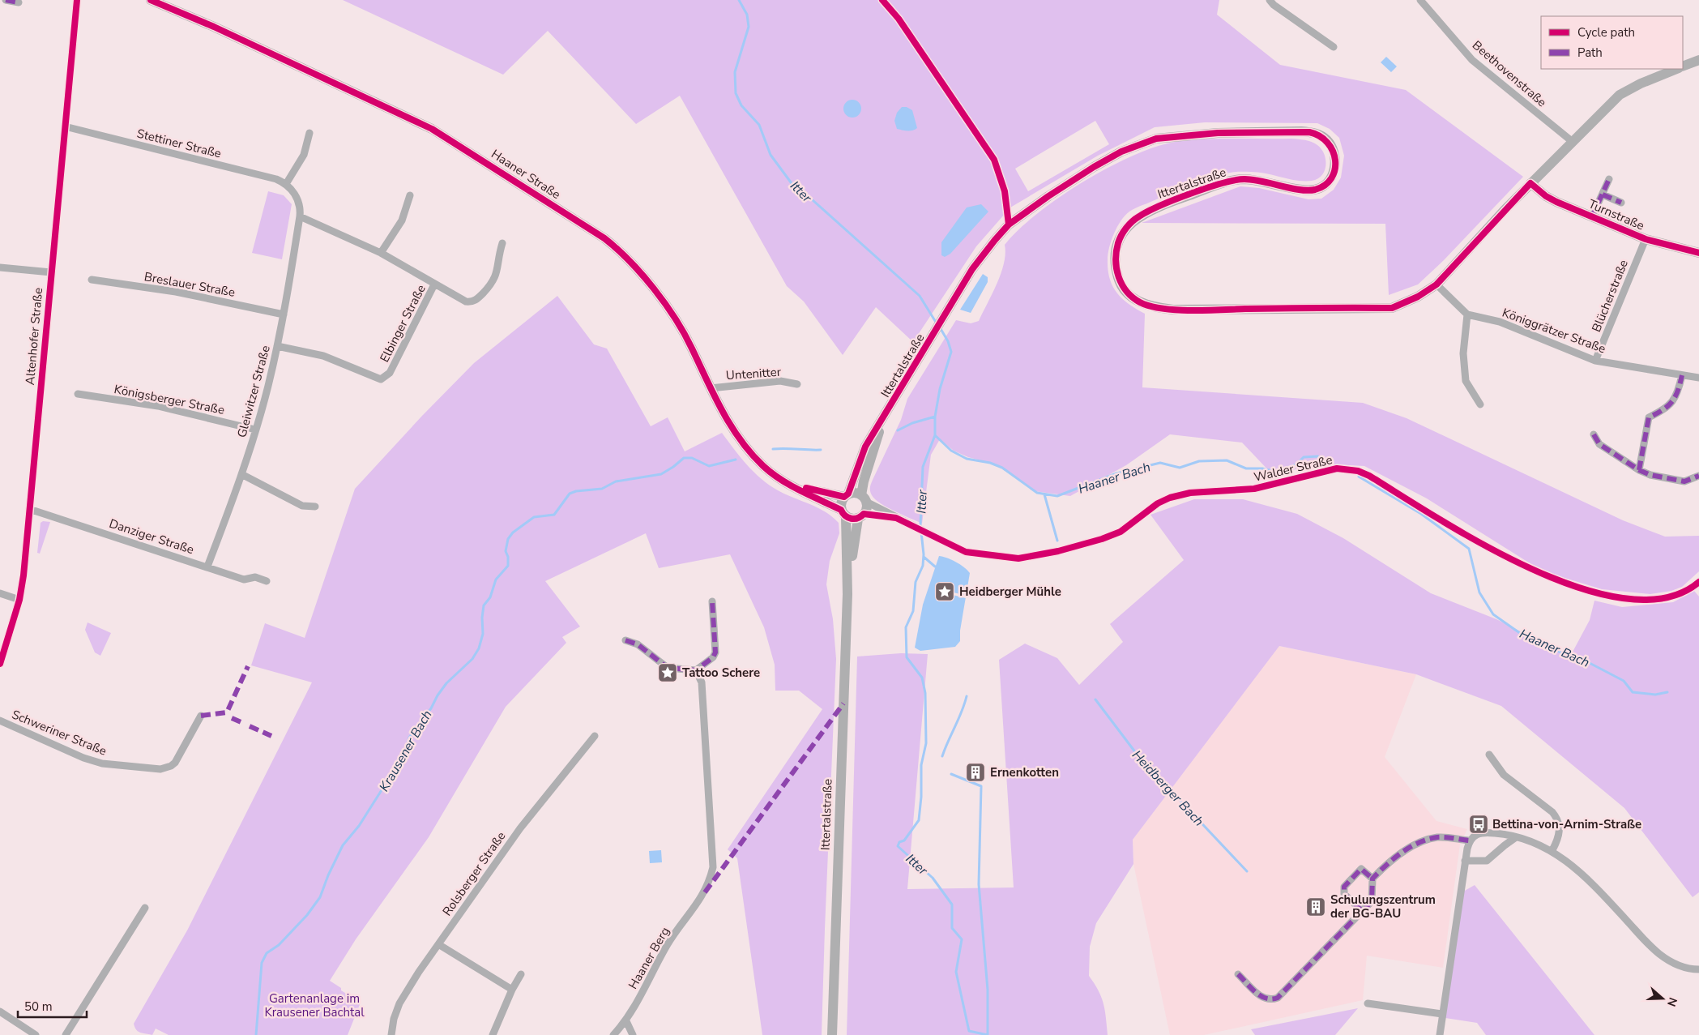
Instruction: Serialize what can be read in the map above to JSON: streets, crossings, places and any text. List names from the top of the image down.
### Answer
{
  "streets": {
    "main road": ["Haaner Straße", "Ittertalstraße", "Turnstraße"],
    "street": [
      "Beethovenstraße",
      "Stettiner Straße",
      "Breslauer Straße",
      "Blücherstraße",
      "Elbinger Straße",
      "Königgrätzer Straße",
      "Altenhofer Straße",
      "Untenitter",
      "Gleiwitzer Straße",
      "Königsberger Straße",
      "Walder Straße",
      "Danziger Straße",
      "Schweriner Straße",
      "Rolsberger Straße",
      "Haaner Berg"
    ]
  },
  "crossings": [
    ["Beethovenstraße", "Ittertalstraße"],
    ["Stettiner Straße", "Altenhofer Straße"],
    ["Haaner Straße", "Ittertalstraße"],
    ["Haaner Straße", "Untenitter"],
    ["Ittertalstraße", "Turnstraße"],
    ["Turnstraße", "Blücherstraße"],
    ["Breslauer Straße", "Gleiwitzer Straße"],
    ["Blücherstraße", "Königgrätzer Straße"],
    ["Elbinger Straße", "Gleiwitzer Straße"],
    ["Altenhofer Straße", "Danziger Straße"],
    ["Gleiwitzer Straße", "Königsberger Straße"],
    ["Gleiwitzer Straße", "Danziger Straße"]
  ],
  "water": [
    "Itter",
    "Haaner Bach",
    "Krausener Bach",
    "Heidberger Bach"
  ],
  "parks": ["Gartenanlage im Krausener Bachtal"],
  "places": {
    "place": ["Heidberger Mühle", "Tattoo Schere"],
    "building": ["Ernenkotten", "Schulungszentrum der BG-BAU"],
    "bus stop": ["Bettina-von-Arnim-Straße"]
  },
  "legend": ["Cycle path", "Path"],
  "scale_bar": "50 m",
  "north": "right"
}
